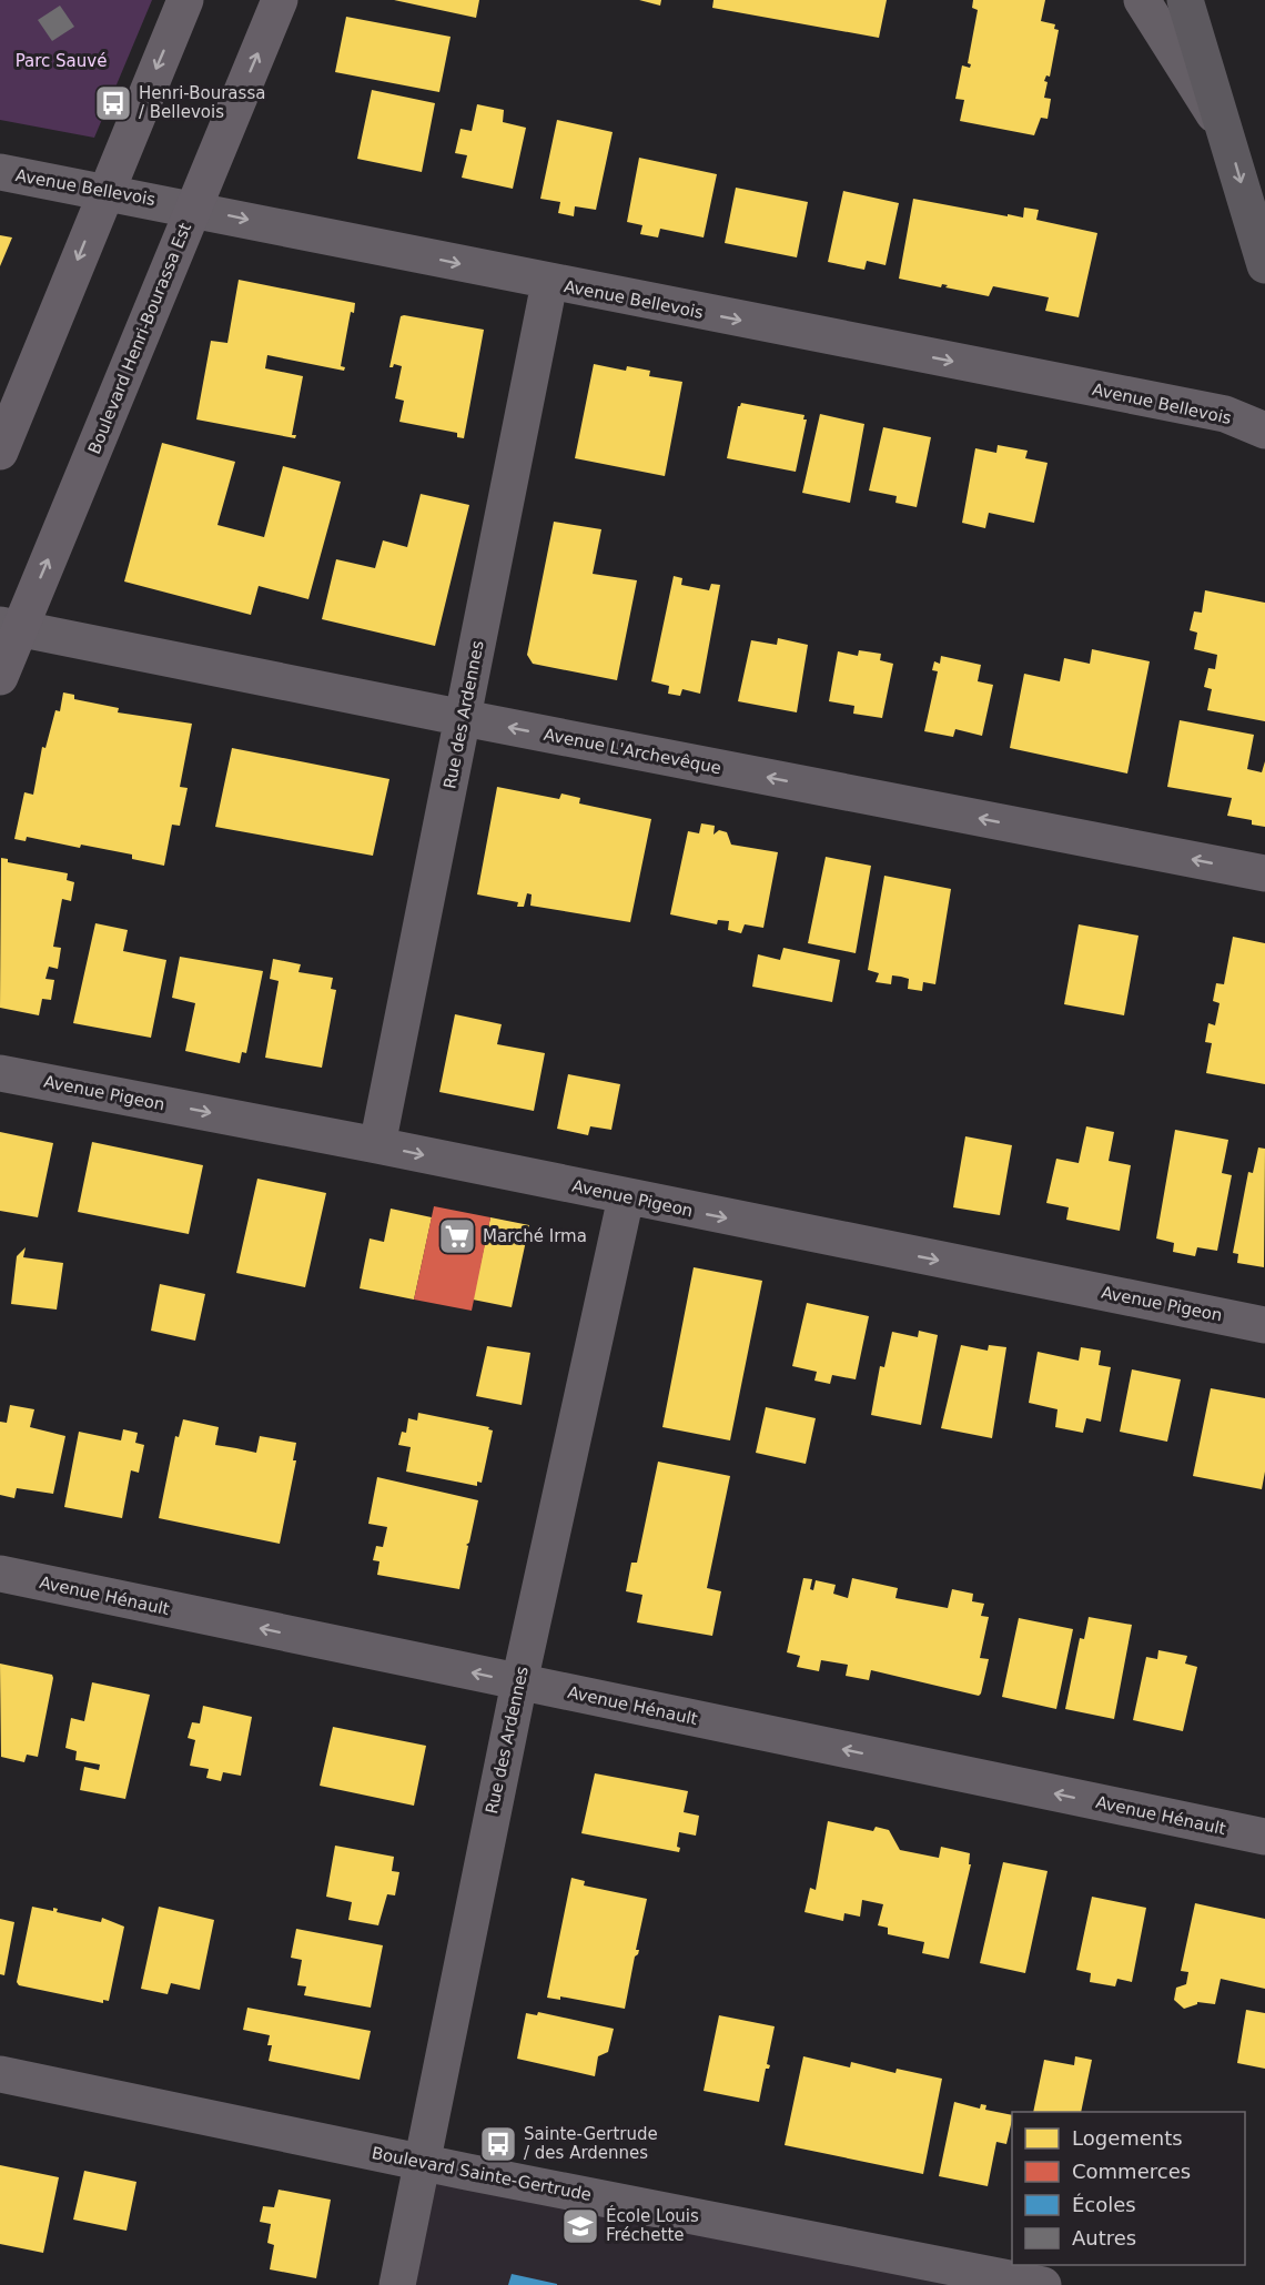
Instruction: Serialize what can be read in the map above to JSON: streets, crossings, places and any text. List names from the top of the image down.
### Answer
{
  "streets": {
    "main road": ["Boulevard Henri-Bourassa Est"],
    "street": [
      "Avenue Bellevois",
      "Rue des Ardennes",
      "Avenue L'Archevêque",
      "Avenue Pigeon",
      "Avenue Hénault",
      "Boulevard Sainte-Gertrude"
    ]
  },
  "crossings": [
    ["Avenue Bellevois", "Boulevard Henri-Bourassa Est"],
    ["Avenue Bellevois", "Rue des Ardennes"],
    ["Boulevard Henri-Bourassa Est", "Avenue L'Archevêque"],
    ["Rue des Ardennes", "Avenue L'Archevêque"],
    ["Rue des Ardennes", "Avenue Pigeon"],
    ["Rue des Ardennes", "Avenue Hénault"],
    ["Rue des Ardennes", "Boulevard Sainte-Gertrude"]
  ],
  "one_way": [
    "Avenue Bellevois",
    "Avenue L'Archevêque",
    "Avenue Pigeon",
    "Avenue Hénault"
  ],
  "parks": ["Parc Sauvé"],
  "places": {
    "bus stop": ["Henri-Bourassa / Bellevois", "Sainte-Gertrude / des Ardennes"],
    "supermarket": ["Marché Irma"],
    "school or university": ["École Louis Fréchette"]
  },
  "legend": [
    "Logements",
    "Commerces",
    "Écoles",
    "Autres"
  ]
}
